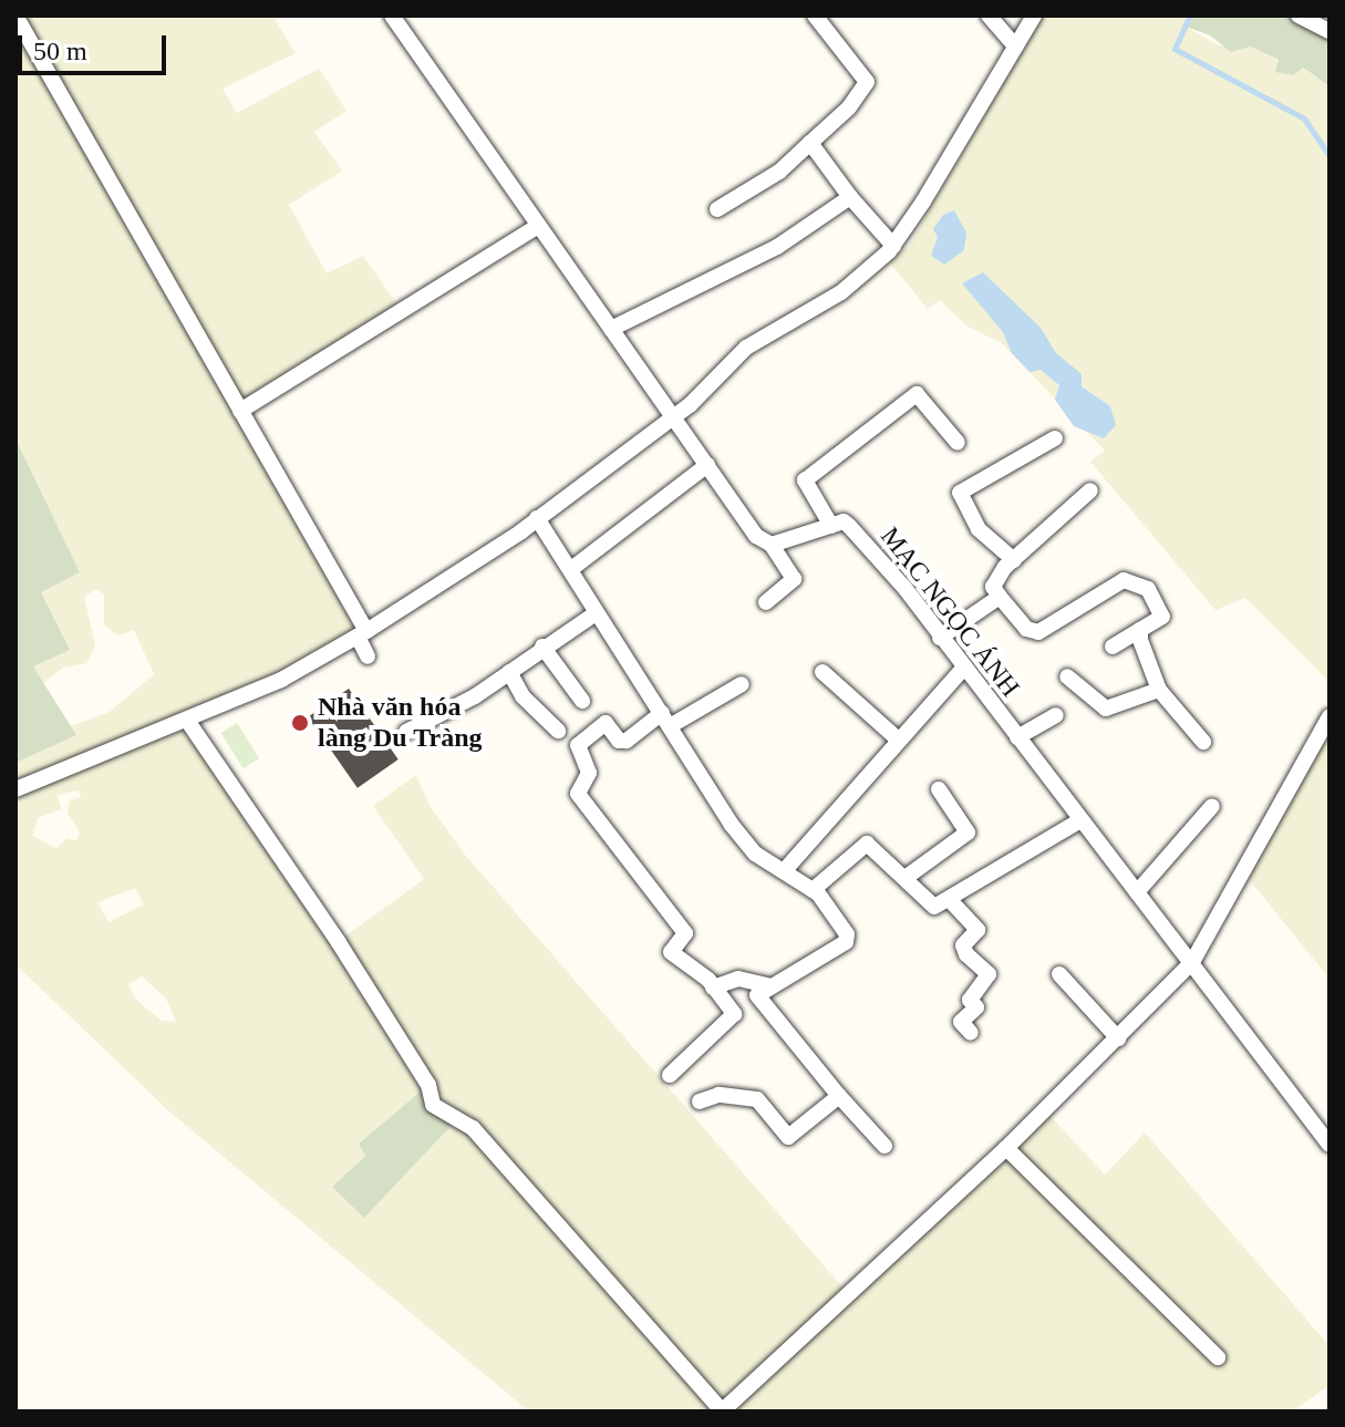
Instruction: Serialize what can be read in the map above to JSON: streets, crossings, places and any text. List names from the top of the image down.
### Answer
{
  "streets": {
    "street": ["MẠC NGỌC ÁNH"]
  },
  "places": ["Nhà văn hóa làng Du Tràng"],
  "scale_bar": "50 m"
}
